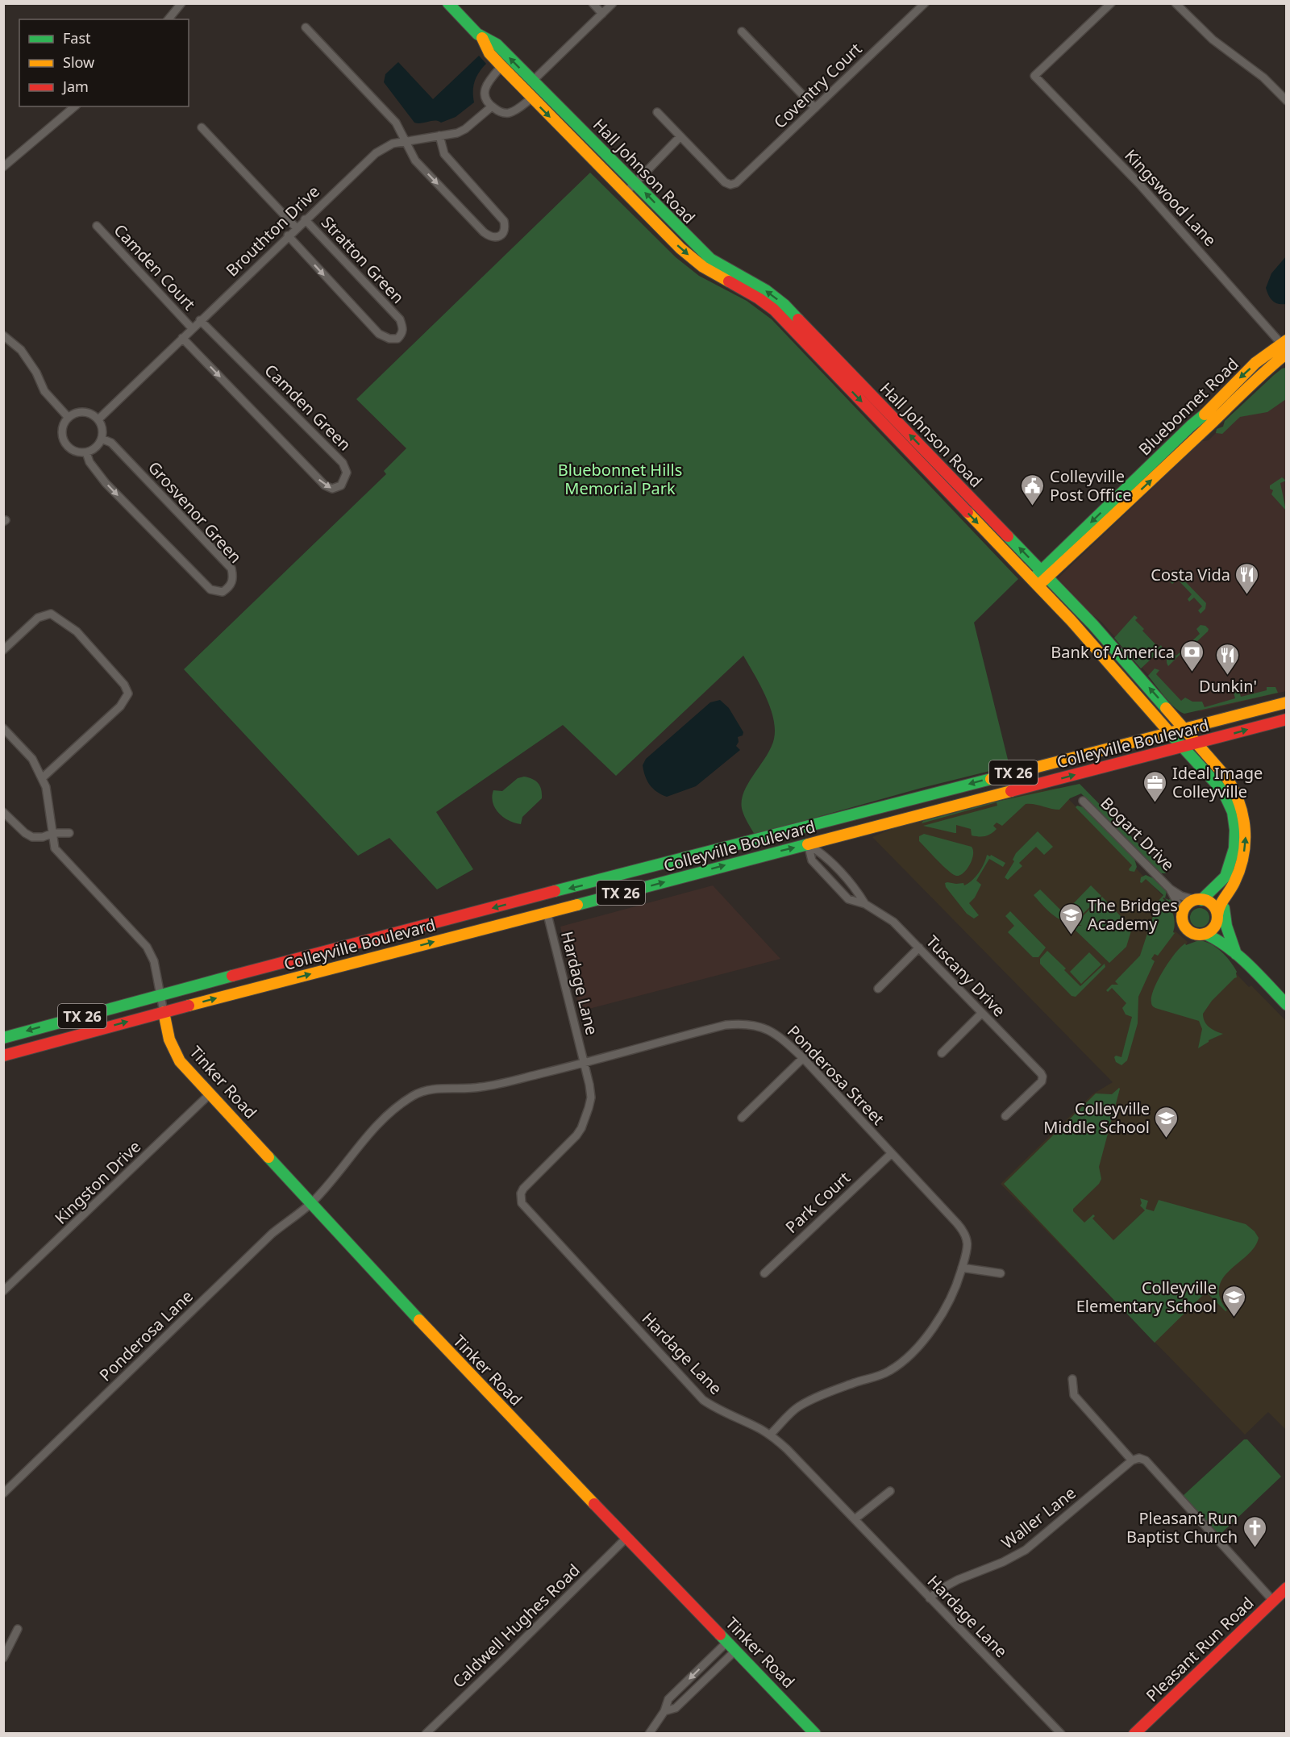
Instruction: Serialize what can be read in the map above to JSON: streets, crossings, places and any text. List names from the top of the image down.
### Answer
{
  "streets": {
    "main road": [
      "Hall Johnson Road",
      "Bluebonnet Road",
      "Colleyville Boulevard",
      "TX 26",
      "Tinker Road",
      "Pleasant Run Road"
    ],
    "street": [
      "Coventry Court",
      "Kingswood Lane",
      "Brouthton Drive",
      "Stratton Green",
      "Camden Court",
      "Camden Green",
      "Grosvenor Green",
      "Bogart Drive",
      "Tuscany Drive",
      "Hardage Lane",
      "Ponderosa Street",
      "Kingston Drive",
      "Park Court",
      "Ponderosa Lane",
      "Waller Lane",
      "Caldwell Hughes Road"
    ]
  },
  "crossings": [
    ["Hall Johnson Road", "Bluebonnet Road"],
    ["Hall Johnson Road", "Colleyville Boulevard"],
    ["Hall Johnson Road", "Bogart Drive"],
    ["Kingswood Lane", "Bluebonnet Road"],
    ["Brouthton Drive", "Stratton Green"],
    ["Brouthton Drive", "Camden Court"],
    ["Brouthton Drive", "Camden Green"],
    ["Brouthton Drive", "Grosvenor Green"],
    ["Colleyville Boulevard", "Tuscany Drive"],
    ["Colleyville Boulevard", "Hardage Lane"],
    ["Colleyville Boulevard", "Tinker Road"],
    ["Hardage Lane", "Ponderosa Street"],
    ["Hardage Lane", "Waller Lane"],
    ["Ponderosa Street", "Tinker Road"],
    ["Ponderosa Street", "Park Court"],
    ["Ponderosa Street", "Ponderosa Lane"],
    ["Tinker Road", "Kingston Drive"],
    ["Tinker Road", "Ponderosa Lane"],
    ["Tinker Road", "Caldwell Hughes Road"]
  ],
  "parks": ["Bluebonnet Hills Memorial Park"],
  "places": {
    "public building": ["Colleyville Post Office"],
    "restaurant": ["Costa Vida", "Dunkin'"],
    "bank": ["Bank of America"],
    "office": ["Ideal Image Colleyville"],
    "school or university": ["The Bridges Academy", "Colleyville Middle School", "Colleyville Elementary School"],
    "church": ["Pleasant Run Baptist Church"]
  },
  "legend": ["Fast", "Slow", "Jam"]
}
